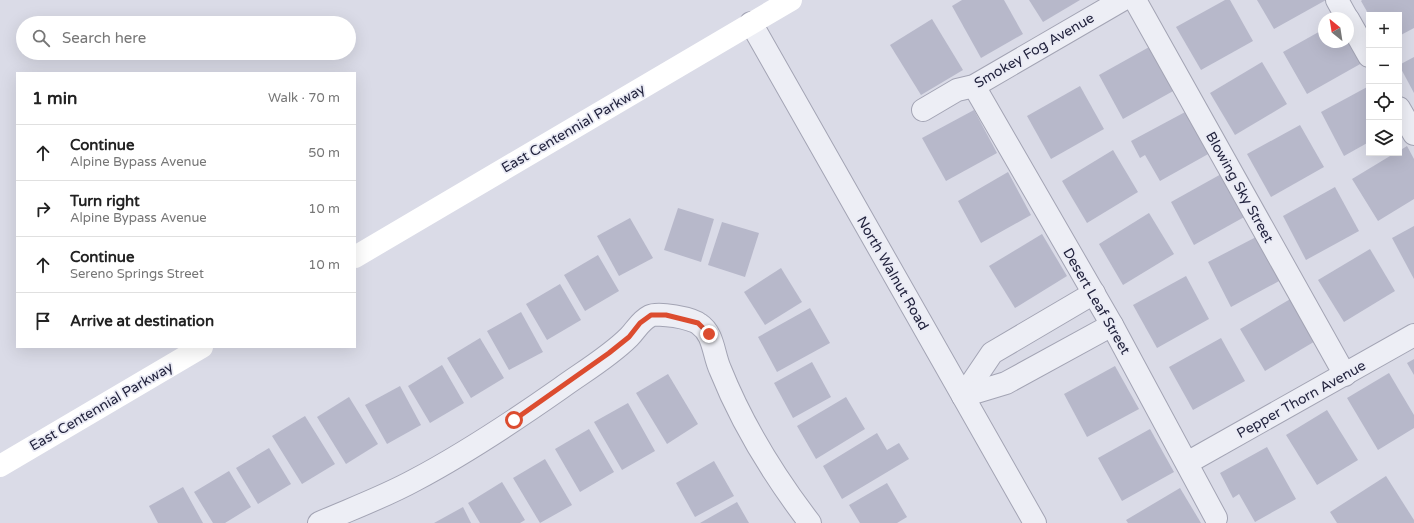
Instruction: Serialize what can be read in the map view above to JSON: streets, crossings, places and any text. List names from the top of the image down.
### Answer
{
  "streets": {
    "main road": ["East Centennial Parkway"],
    "street": [
      "Smokey Fog Avenue",
      "Blowing Sky Street",
      "North Walnut Road",
      "Desert Leaf Street",
      "Pepper Thorn Avenue"
    ]
  },
  "crossings": [
    ["Smokey Fog Avenue", "Desert Leaf Street"],
    ["East Centennial Parkway", "North Walnut Road"],
    ["Blowing Sky Street", "Pepper Thorn Avenue"],
    ["Desert Leaf Street", "Pepper Thorn Avenue"]
  ],
  "north": "top left",
  "page": {
    "map_buttons": ["+", "−"],
    "search": "Search here",
    "heading": ["1 min", "Walk · 70 m"],
    "list": [
      ["Continue", "Alpine Bypass Avenue", "50 m"],
      ["Turn right", "Alpine Bypass Avenue", "10 m"],
      ["Continue", "Sereno Springs Street", "10 m"],
      "Arrive at destination"
    ]
  }
}
